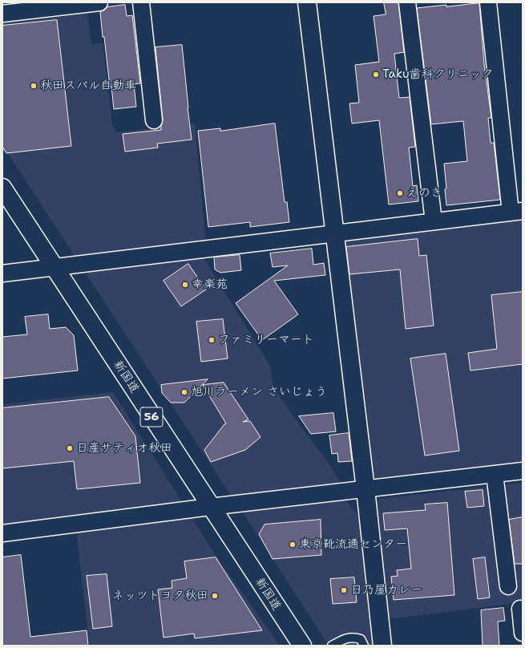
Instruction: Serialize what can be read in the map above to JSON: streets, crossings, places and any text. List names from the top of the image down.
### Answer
{
  "streets": {
    "street": ["新国道", "56"]
  },
  "places": [
    "Taku歯科クリニック",
    "秋田スバル自動車",
    "えのき",
    "幸楽苑",
    "ファミリーマート",
    "旭川ラーメン さいじょう",
    "日産サティオ秋田",
    "東京靴流通センター",
    "日乃屋カレー",
    "ネッツトヨタ秋田"
  ]
}
